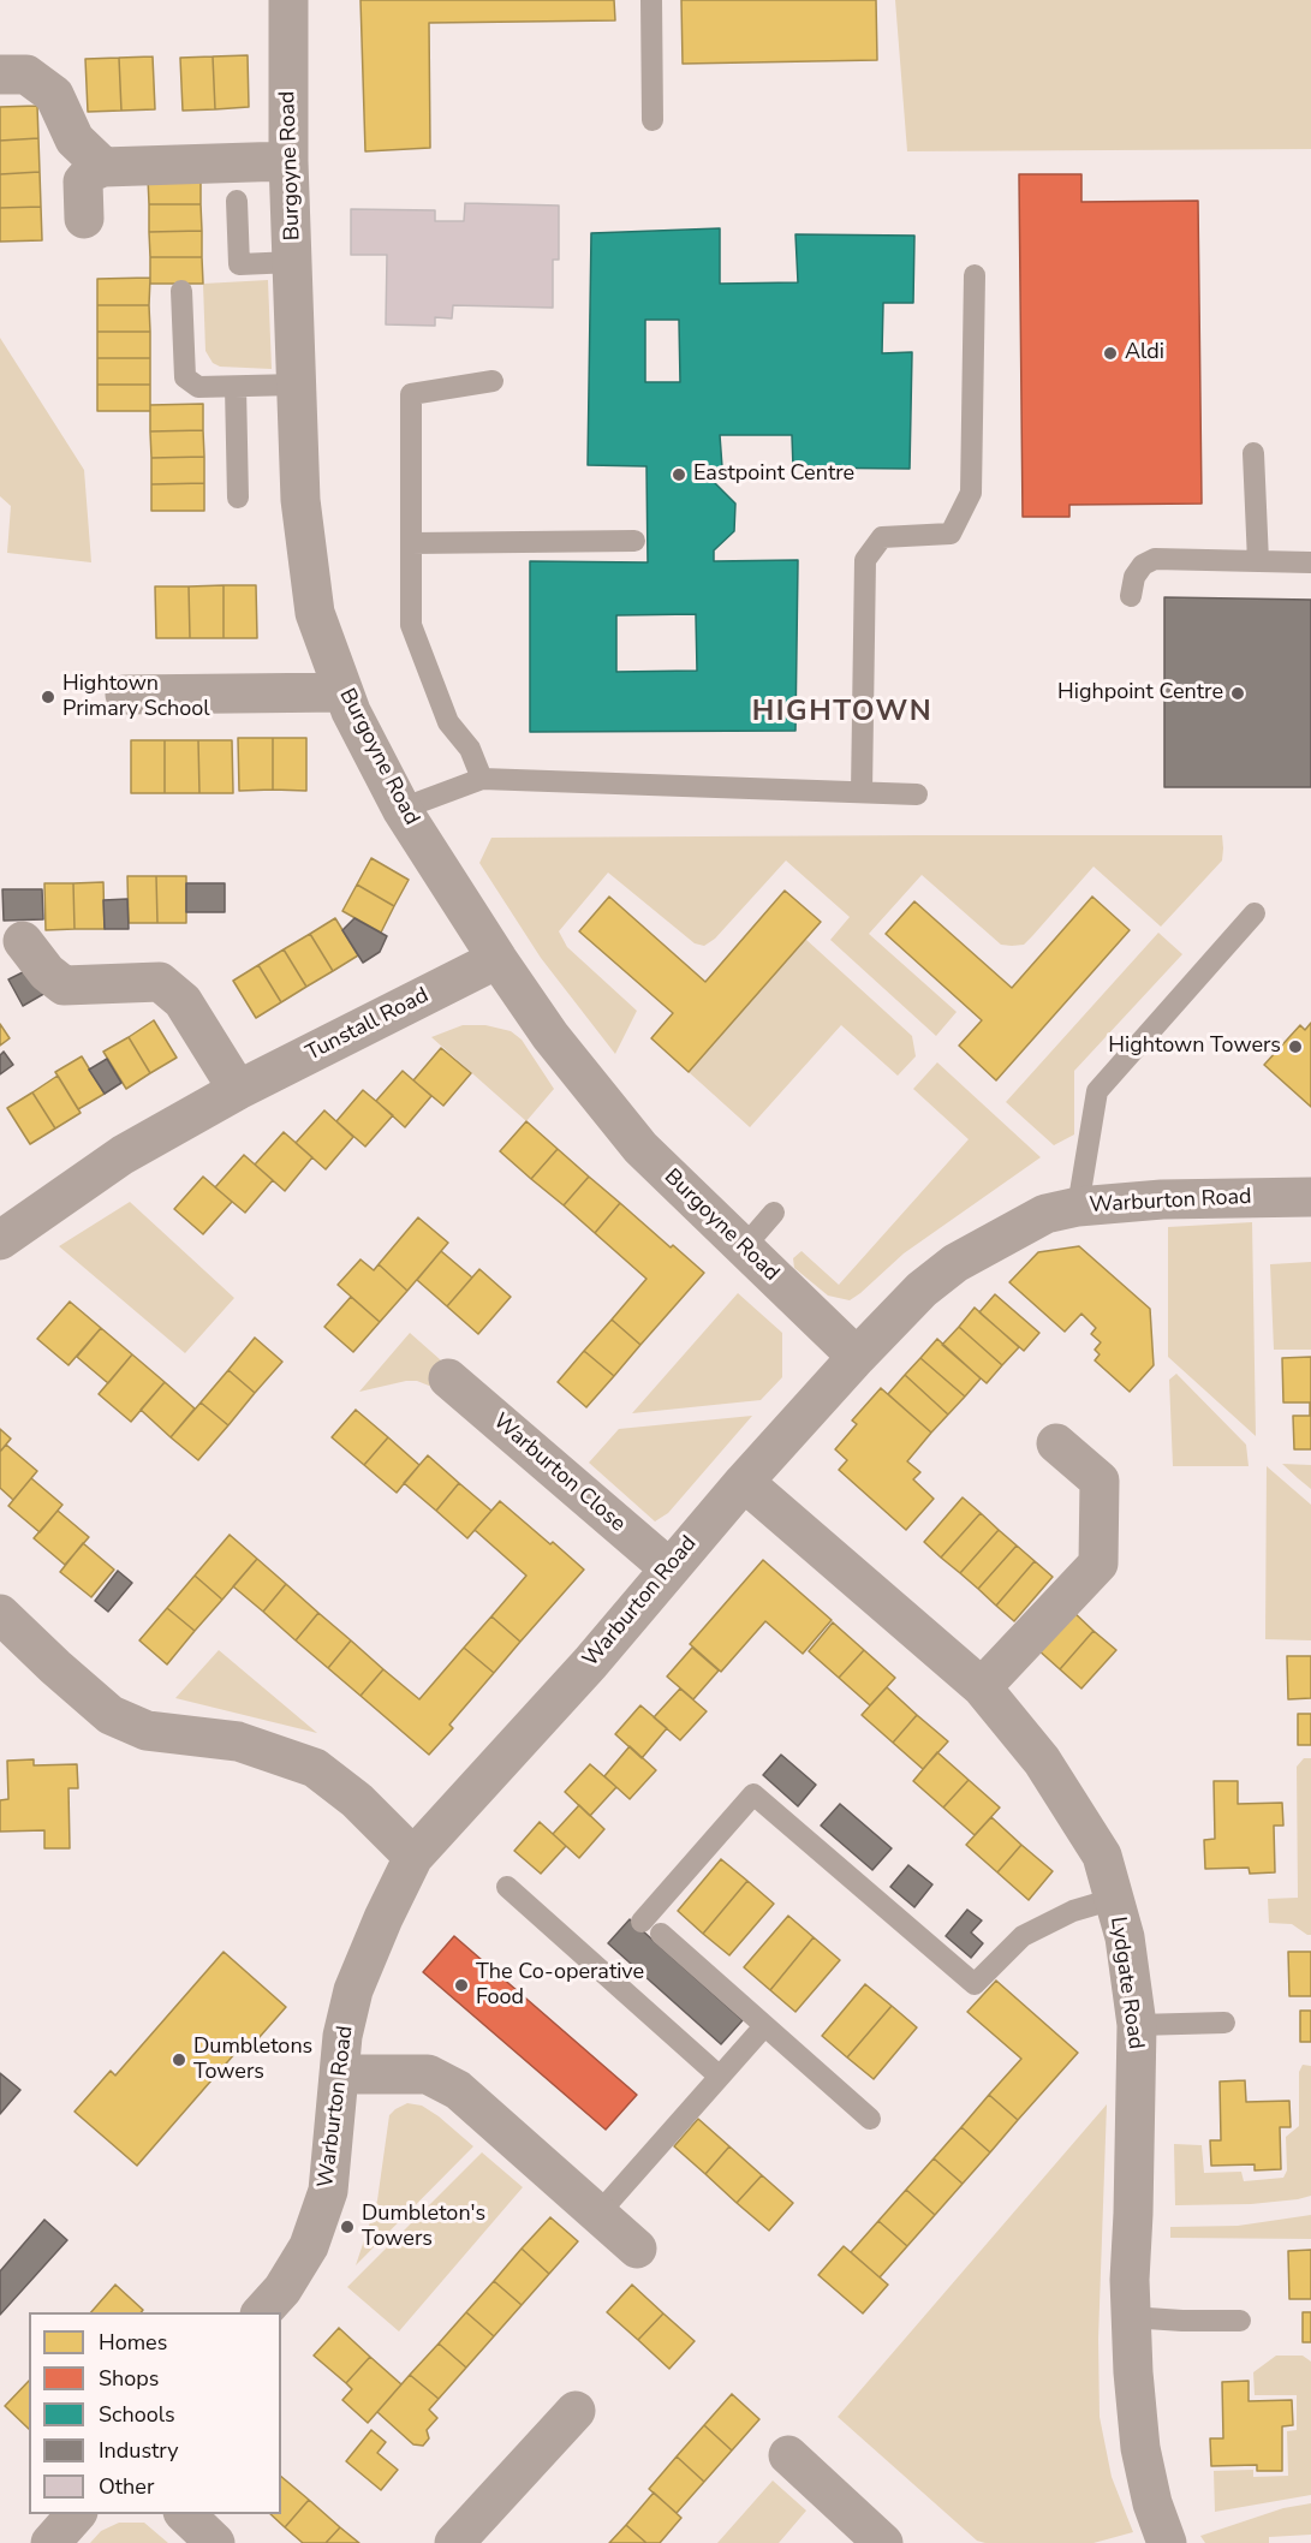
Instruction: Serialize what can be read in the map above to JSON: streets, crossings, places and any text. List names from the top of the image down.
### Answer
{
  "streets": {
    "street": [
      "Burgoyne Road",
      "Tunstall Road",
      "Warburton Road",
      "Warburton Close",
      "Lydgate Road"
    ]
  },
  "crossings": [
    ["Burgoyne Road", "Tunstall Road"],
    ["Burgoyne Road", "Warburton Road"],
    ["Warburton Road", "Warburton Close"],
    ["Warburton Road", "Lydgate Road"]
  ],
  "districts": ["HIGHTOWN"],
  "places": [
    "Aldi",
    "Eastpoint Centre",
    "Highpoint Centre",
    "Hightown Primary School",
    "Hightown Towers",
    "The Co-operative Food",
    "Dumbletons Towers",
    "Dumbleton's Towers"
  ],
  "legend": [
    "Homes",
    "Shops",
    "Schools",
    "Industry",
    "Other"
  ]
}
